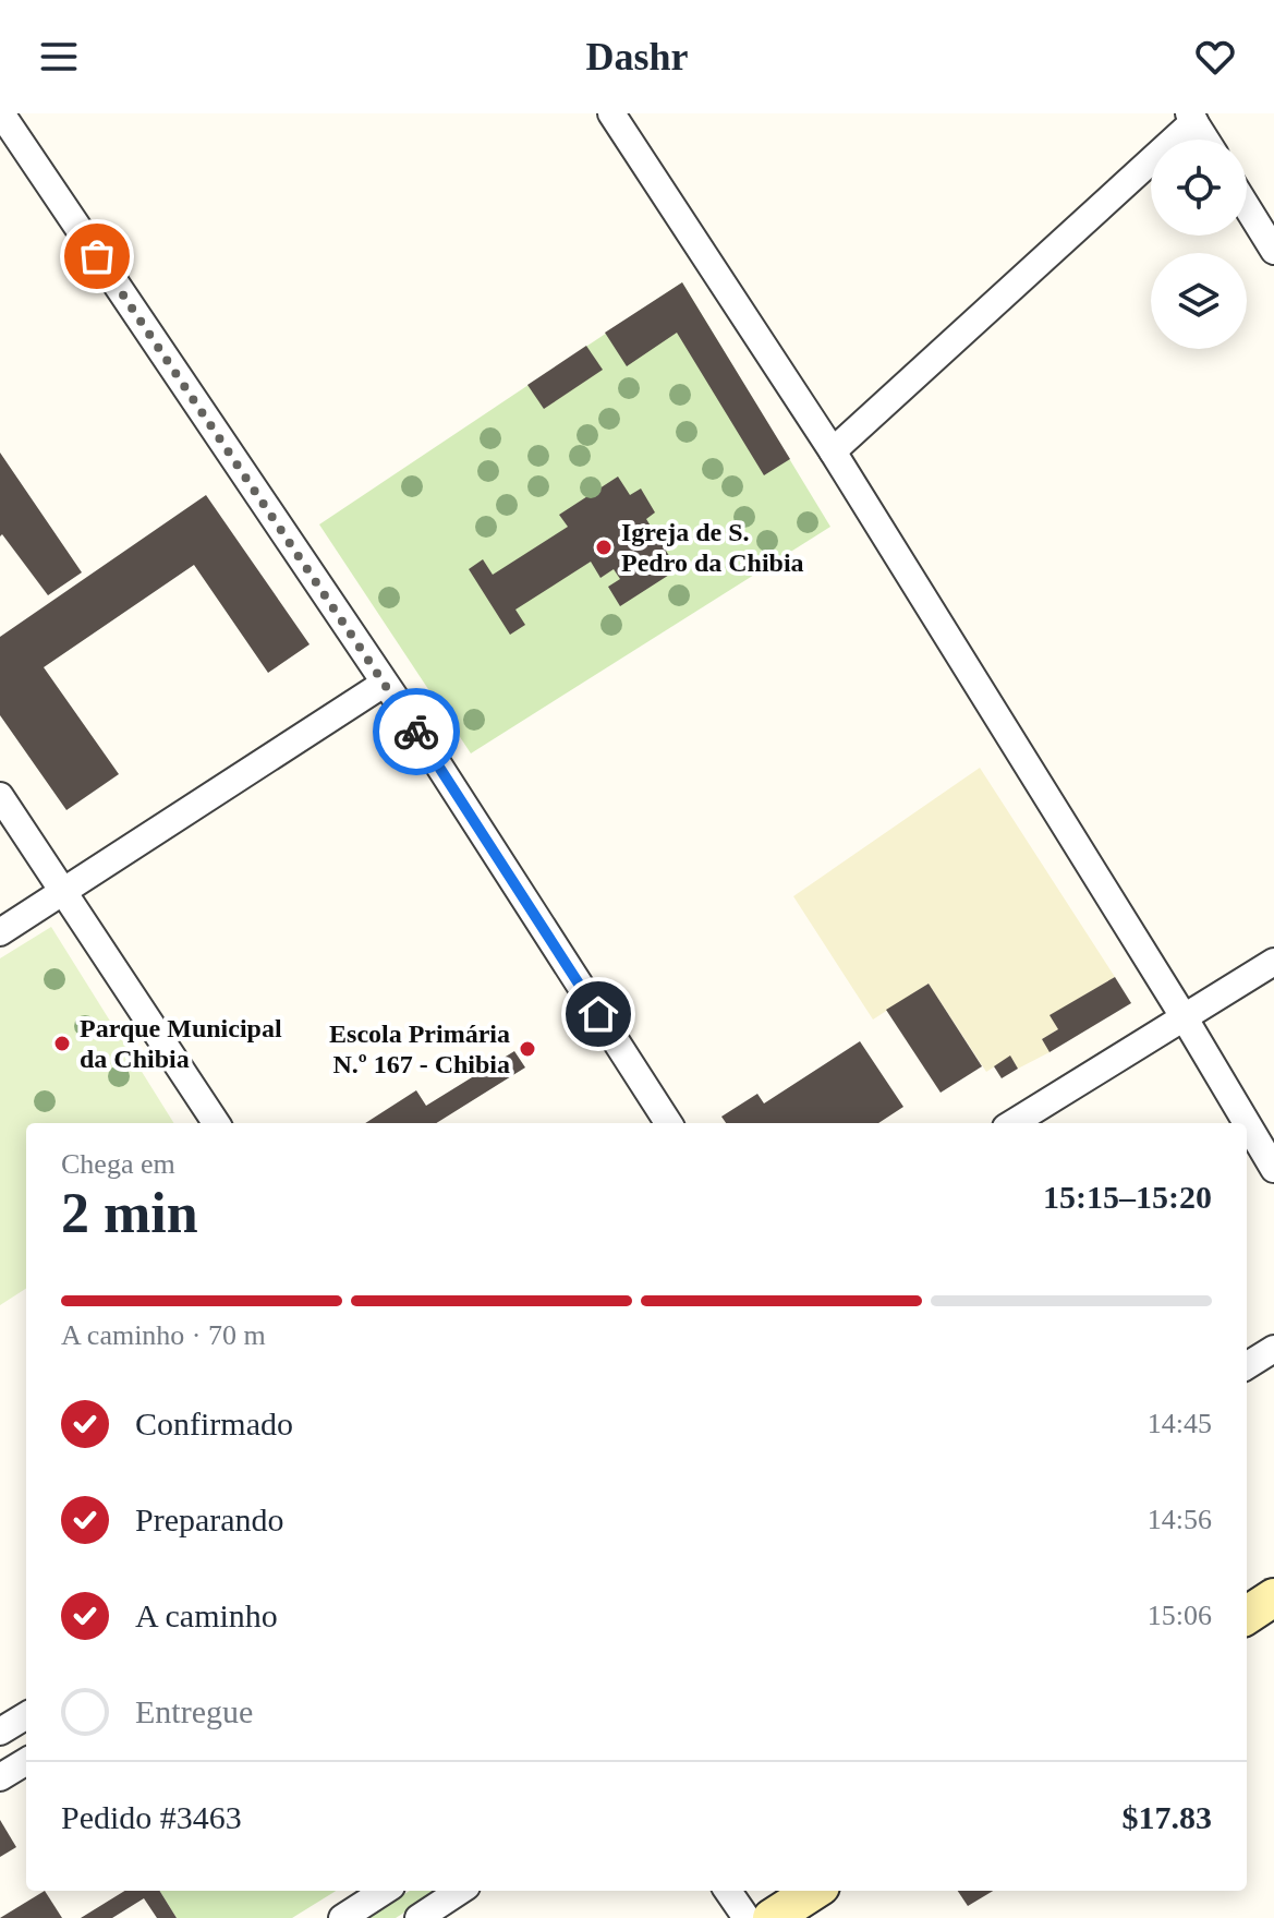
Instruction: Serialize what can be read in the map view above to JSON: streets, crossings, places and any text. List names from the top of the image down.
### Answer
{
  "places": ["Igreja de S. Pedro da Chibia", "Parque Municipal da Chibia", "Escola Primária N.º 167 - Chibia"],
  "page": {
    "header": "Dashr",
    "heading": ["2 min", "Chega em", "15:15–15:20"],
    "panel": ["Pedido #3463", "$17.83"],
    "bar": "A caminho · 70 m",
    "list": [
      ["Confirmado", "14:45"],
      ["Preparando", "14:56"],
      ["A caminho", "15:06"],
      "Entregue"
    ]
  }
}
